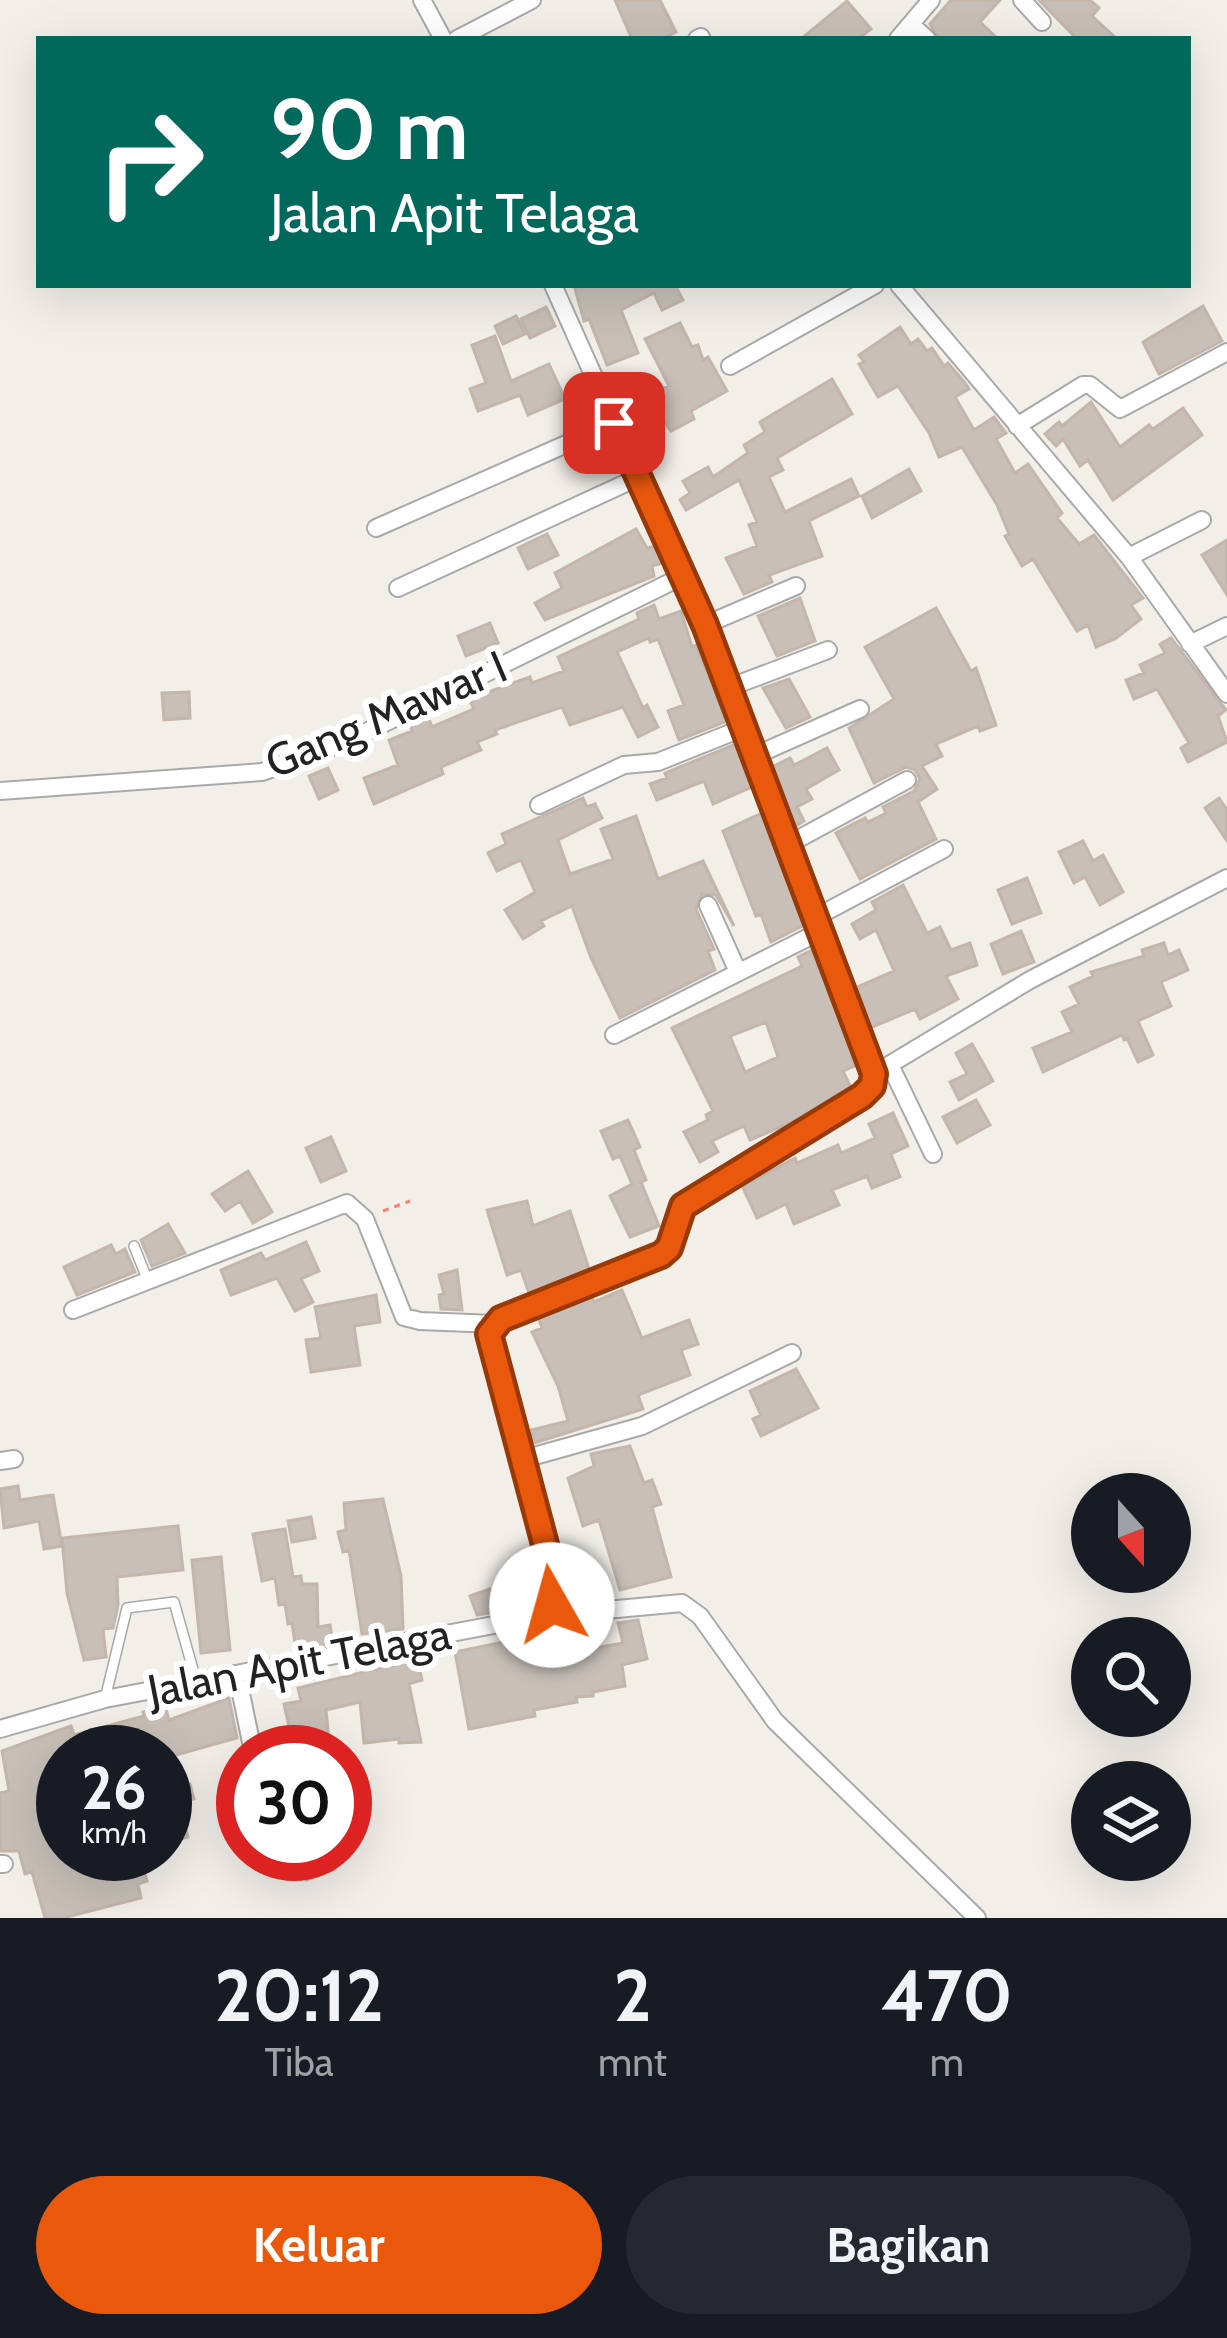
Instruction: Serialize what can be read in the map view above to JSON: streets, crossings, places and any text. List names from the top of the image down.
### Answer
{
  "streets": {
    "street": ["Gang Mawar I", "Jalan Apit Telaga"]
  },
  "north": "bottom",
  "page": {
    "turn": ["90 m", "Jalan Apit Telaga"],
    "speed": "26 km/h",
    "limit": "30",
    "eta": [
      "20:12",
      "Tiba",
      "2",
      "mnt",
      "470",
      "m"
    ],
    "buttons": ["Keluar", "Bagikan"]
  }
}
